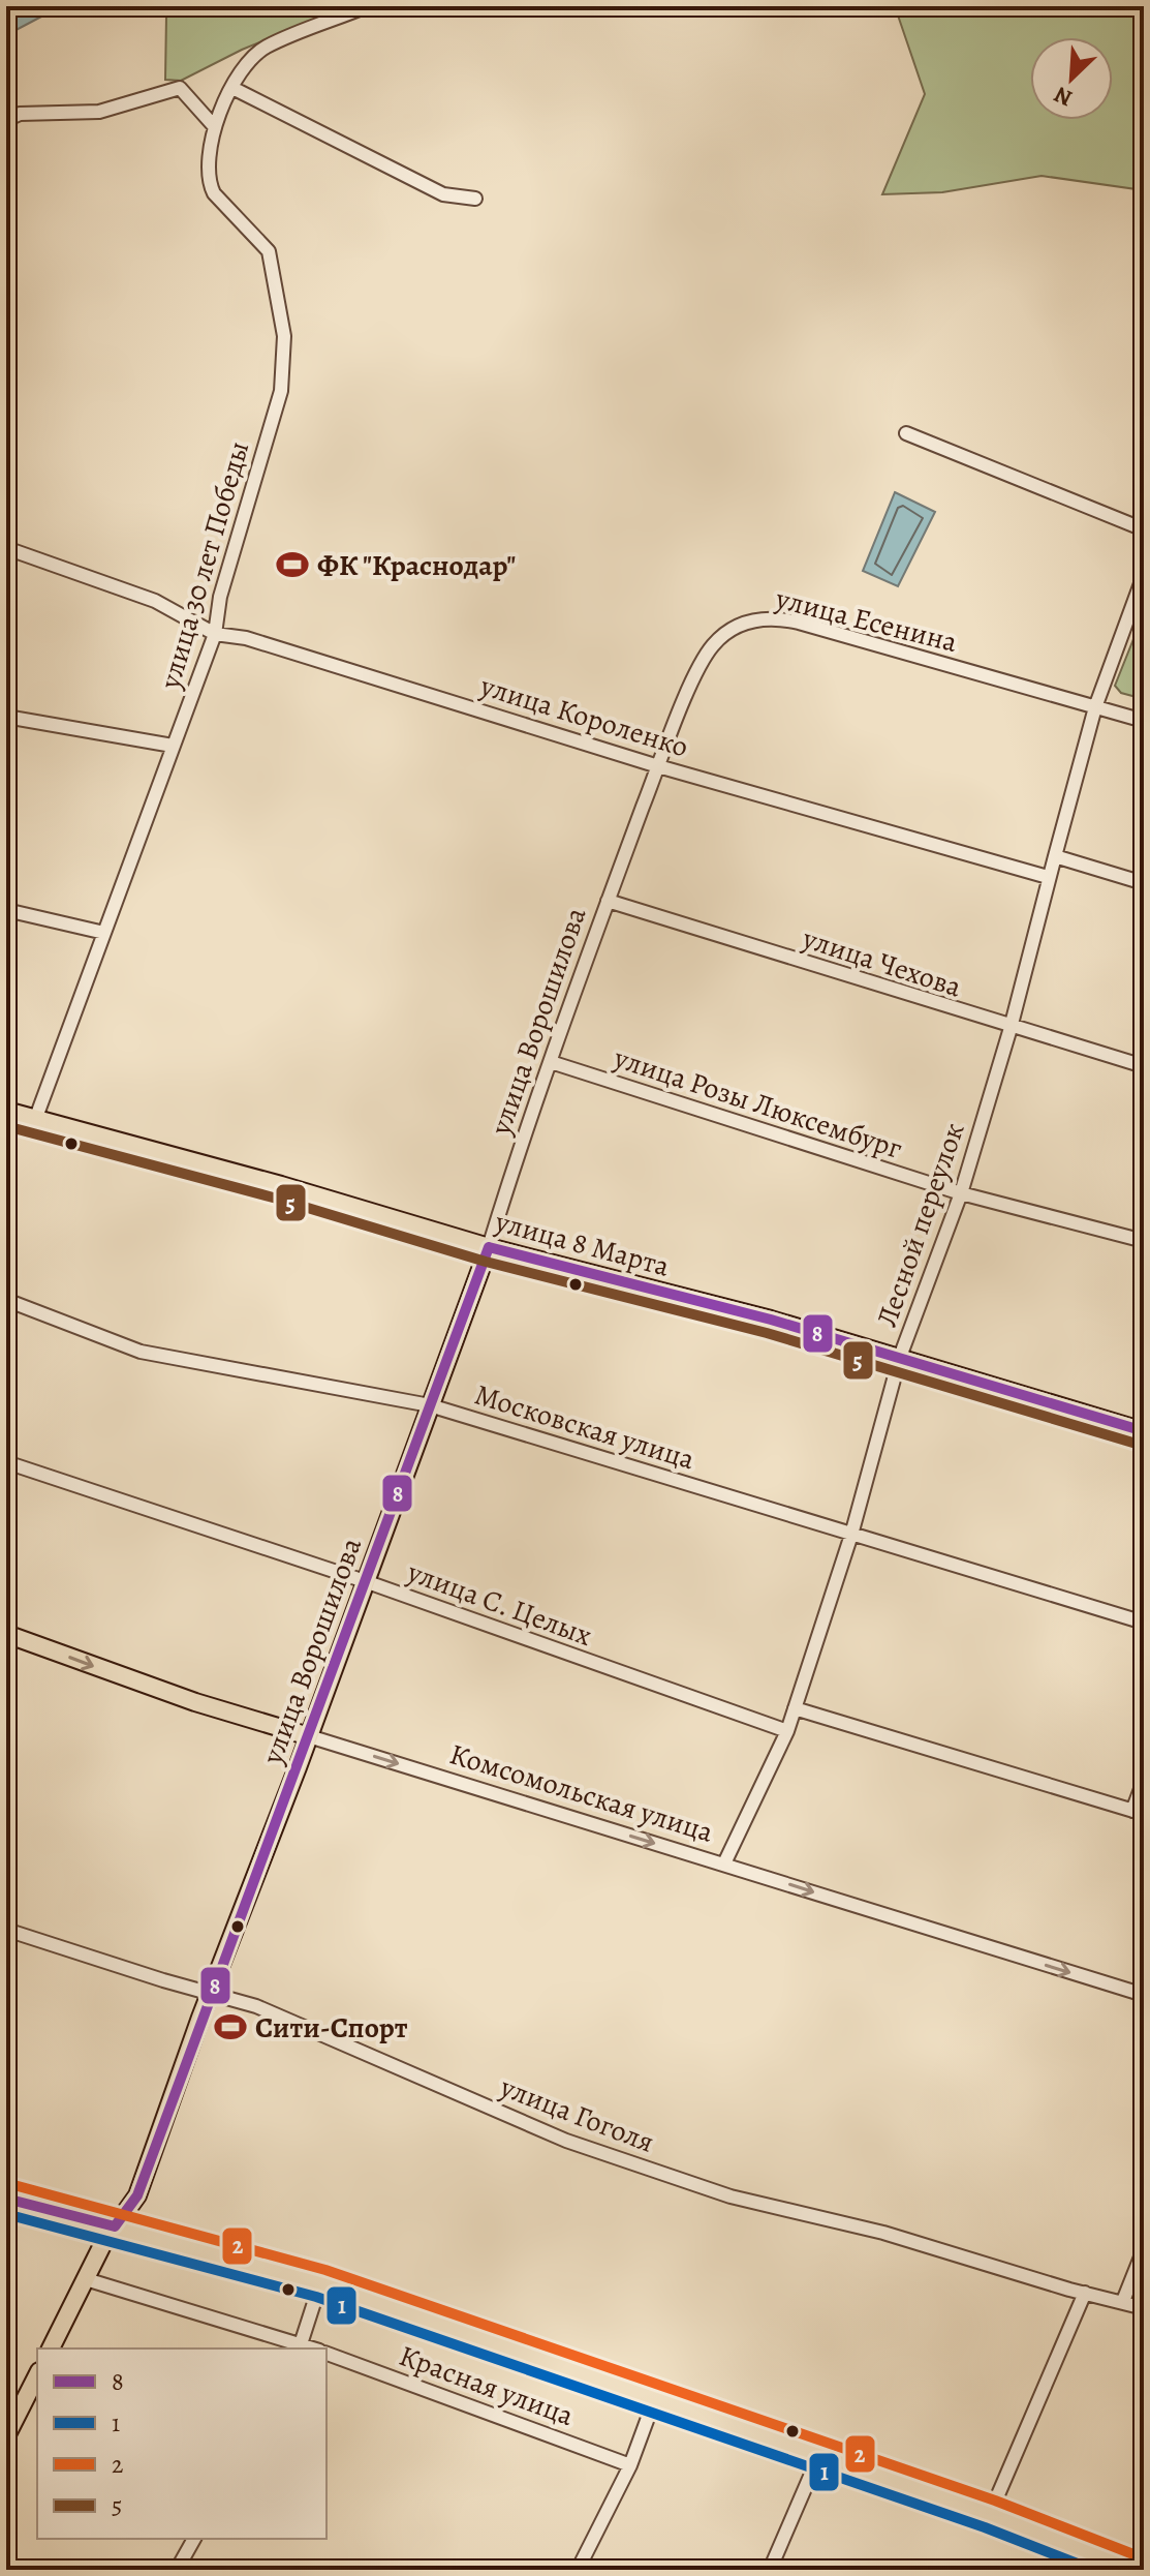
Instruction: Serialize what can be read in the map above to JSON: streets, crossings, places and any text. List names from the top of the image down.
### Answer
{
  "streets": {
    "main road": [
      "улица Ворошилова",
      "улица 8 Марта",
      "Комсомольская улица",
      "Красная улица"
    ],
    "street": [
      "улица 30 лет Победы",
      "улица Есенина",
      "улица Короленко",
      "улица Чехова",
      "улица Розы Люксембург",
      "Лесной переулок",
      "Московская улица",
      "улица С. Целых",
      "улица Гоголя"
    ]
  },
  "crossings": [
    ["улица 30 лет Победы", "улица Короленко"],
    ["улица 30 лет Победы", "улица 8 Марта"],
    ["улица Есенина", "улица Короленко"],
    ["улица Есенина", "улица Ворошилова"],
    ["улица Короленко", "улица Ворошилова"],
    ["улица Короленко", "Лесной переулок"],
    ["улица Чехова", "улица Ворошилова"],
    ["улица Чехова", "Лесной переулок"],
    ["улица Ворошилова", "улица Розы Люксембург"],
    ["улица Ворошилова", "улица 8 Марта"],
    ["улица Ворошилова", "Московская улица"],
    ["улица Ворошилова", "улица С. Целых"],
    ["улица Ворошилова", "Комсомольская улица"],
    ["улица Ворошилова", "улица Гоголя"],
    ["улица Ворошилова", "Красная улица"],
    ["улица Розы Люксембург", "Лесной переулок"],
    ["Лесной переулок", "улица 8 Марта"],
    ["Лесной переулок", "Московская улица"],
    ["Лесной переулок", "улица С. Целых"],
    ["Лесной переулок", "Комсомольская улица"]
  ],
  "one_way": ["Комсомольская улица"],
  "places": {
    "sports": ["ФК \"Краснодар\"", "Сити-Спорт"]
  },
  "lines": [
    "transit line 5",
    "transit line 8",
    "transit line 2",
    "transit line 1"
  ],
  "legend": [
    "8",
    "1",
    "2",
    "5"
  ],
  "north": "bottom left"
}
